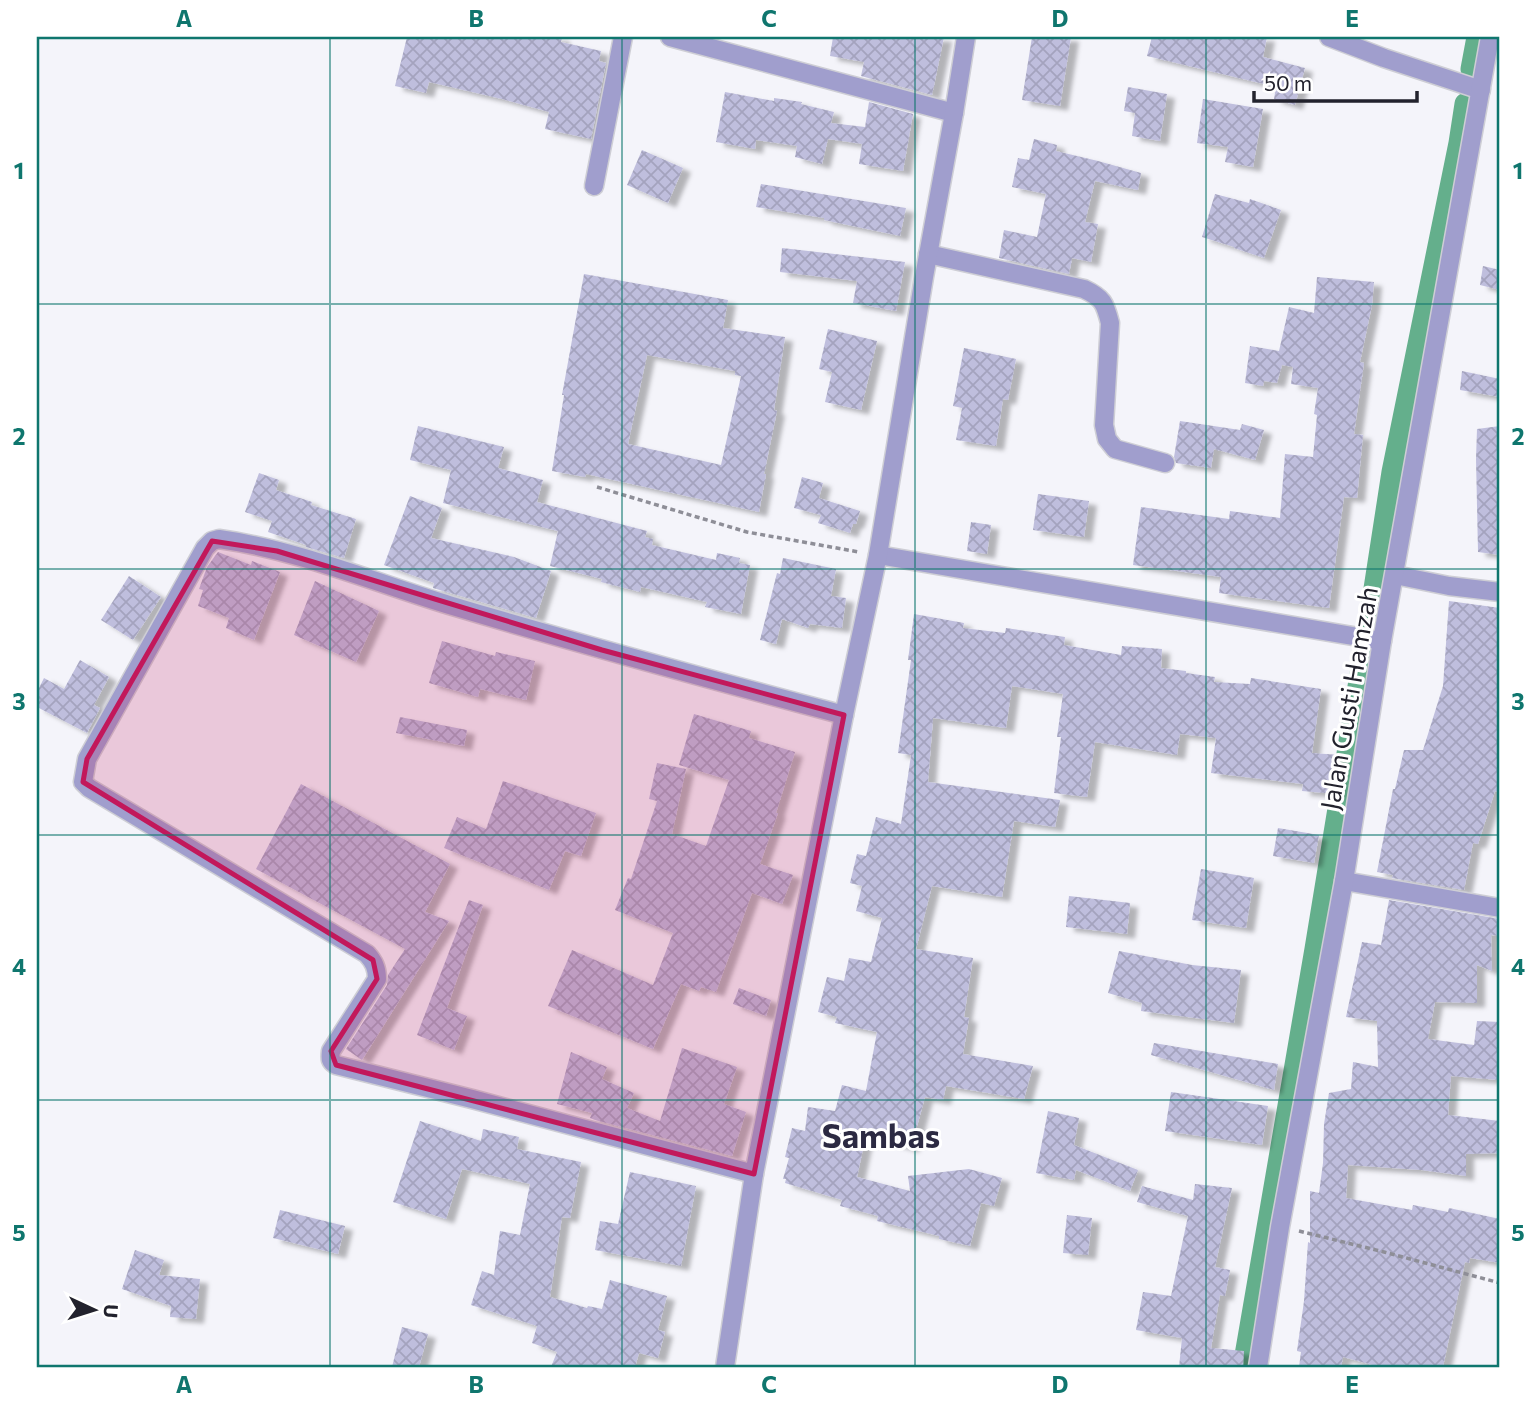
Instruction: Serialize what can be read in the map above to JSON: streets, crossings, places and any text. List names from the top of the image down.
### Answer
{
  "streets": {
    "street": ["Jalan Gusti Hamzah"]
  },
  "districts": ["Sambas"],
  "scale_bar": "50 m",
  "north": "right",
  "grid": {
    "columns": [
      "A",
      "B",
      "C",
      "D",
      "E"
    ],
    "rows": [
      "1",
      "2",
      "3",
      "4",
      "5"
    ]
  }
}
